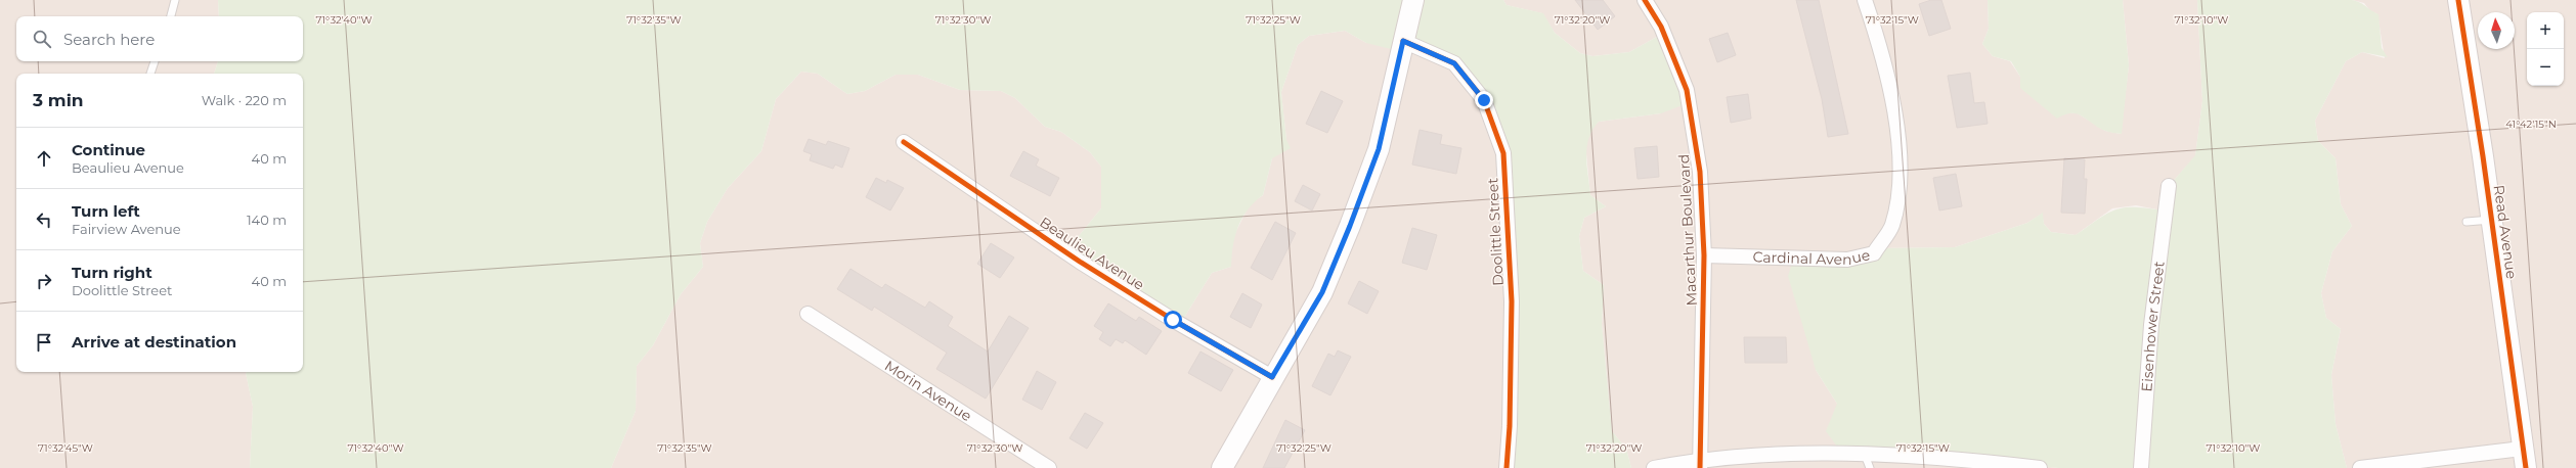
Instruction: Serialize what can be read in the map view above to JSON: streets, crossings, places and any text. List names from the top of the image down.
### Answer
{
  "streets": {
    "main road": ["Read Avenue"],
    "street": [
      "Macarthur Boulevard",
      "Doolittle Street",
      "Beaulieu Avenue",
      "Cardinal Avenue",
      "Eisenhower Street",
      "Morin Avenue"
    ]
  },
  "crossings": [
    ["Macarthur Boulevard", "Cardinal Avenue"]
  ],
  "north": "top",
  "page": {
    "map_buttons": ["+", "−"],
    "search": "Search here",
    "heading": ["3 min", "Walk · 220 m"],
    "list": [
      ["Continue", "Beaulieu Avenue", "40 m"],
      ["Turn left", "Fairview Avenue", "140 m"],
      ["Turn right", "Doolittle Street", "40 m"],
      "Arrive at destination"
    ]
  },
  "coordinates": [
    "71°32'40\"W",
    "71°32'35\"W",
    "71°32'30\"W",
    "71°32'25\"W",
    "71°32'20\"W",
    "71°32'15\"W",
    "71°32'10\"W",
    "41°42'15\"N",
    "71°32'45\"W"
  ]
}
